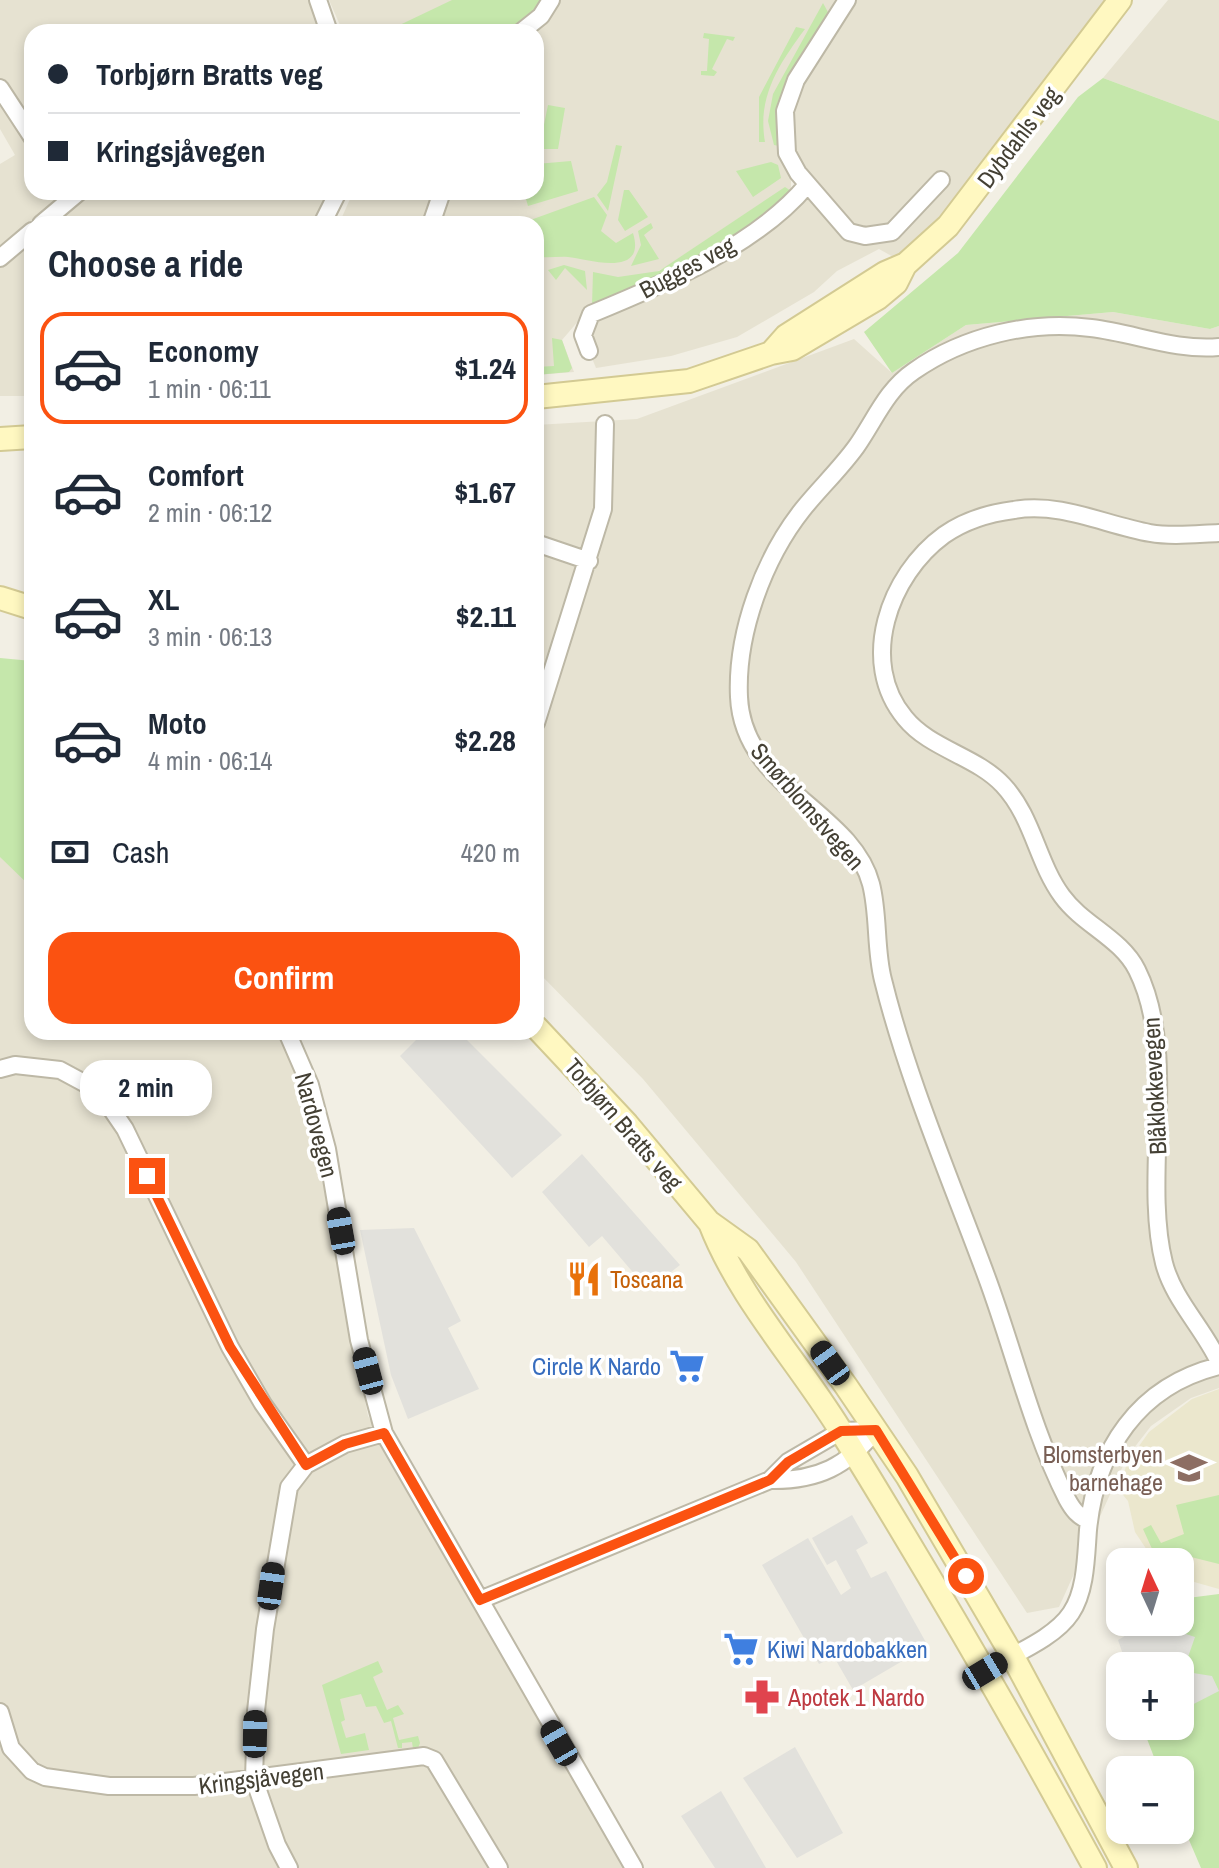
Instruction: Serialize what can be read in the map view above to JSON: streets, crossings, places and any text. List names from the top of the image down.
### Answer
{
  "streets": {
    "main road": ["Dybdahls veg", "Torbjørn Bratts veg"],
    "street": [
      "Bugges veg",
      "Smørblomstvegen",
      "Blåklokkevegen",
      "Nardovegen",
      "Kringsjåvegen"
    ]
  },
  "places": {
    "restaurant": ["Toscana"],
    "supermarket": ["Circle K Nardo", "Kiwi Nardobakken"],
    "school or university": ["Blomsterbyen barnehage"],
    "pharmacy": ["Apotek 1 Nardo"]
  },
  "north": "top",
  "page": {
    "banner": ["Torbjørn Bratts veg", "Kringsjåvegen"],
    "heading": "Choose a ride",
    "list": [
      {
        "name": "Economy",
        "note": "1 min · 06:11",
        "value": "$1.24"
      },
      {
        "name": "Comfort",
        "note": "2 min · 06:12",
        "value": "$1.67"
      },
      {
        "name": "XL",
        "note": "3 min · 06:13",
        "value": "$2.11"
      },
      {
        "name": "Moto",
        "note": "4 min · 06:14",
        "value": "$2.28"
      }
    ],
    "pay": ["Cash", "420 m"],
    "buttons": "Confirm",
    "bubble": "2 min",
    "map_buttons": ["+", "−"]
  }
}
